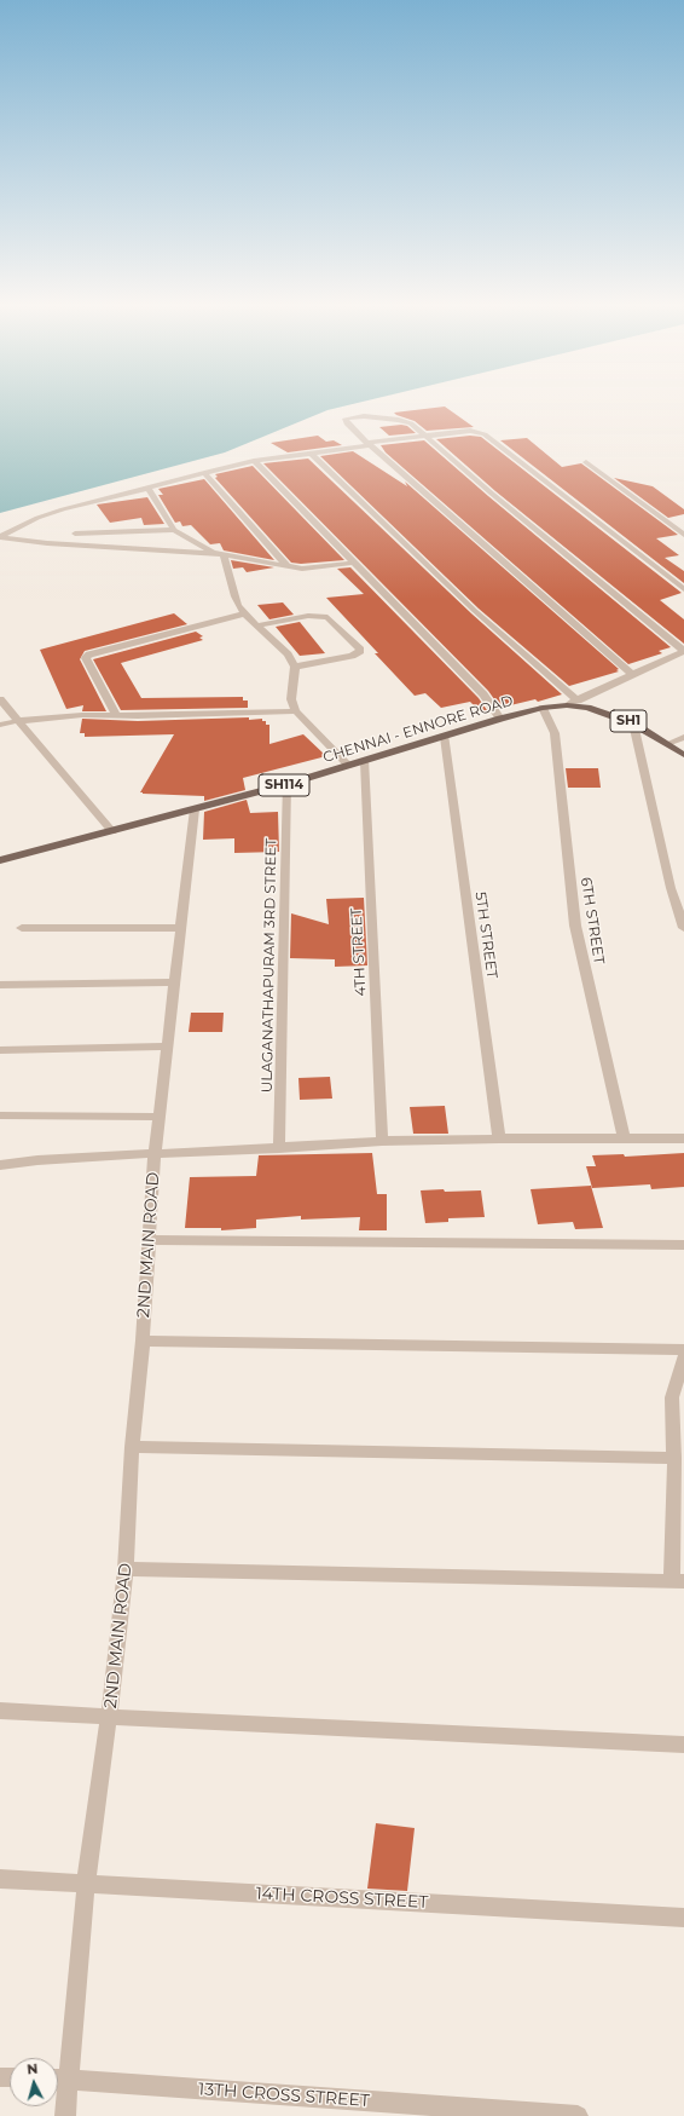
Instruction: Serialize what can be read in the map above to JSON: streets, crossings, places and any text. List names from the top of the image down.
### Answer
{
  "streets": {
    "main road": ["SH1", "CHENNAI - ENNORE ROAD", "SH114"],
    "street": [
      "6TH STREET",
      "5TH STREET",
      "4TH STREET",
      "ULAGANATHAPURAM 3RD STREET",
      "2ND MAIN ROAD",
      "14TH CROSS STREET",
      "13TH CROSS STREET"
    ]
  },
  "crossings": [
    ["SH1", "CHENNAI - ENNORE ROAD"],
    ["CHENNAI - ENNORE ROAD", "6TH STREET"],
    ["CHENNAI - ENNORE ROAD", "5TH STREET"],
    ["CHENNAI - ENNORE ROAD", "4TH STREET"],
    ["CHENNAI - ENNORE ROAD", "ULAGANATHAPURAM 3RD STREET"],
    ["CHENNAI - ENNORE ROAD", "2ND MAIN ROAD"],
    ["2ND MAIN ROAD", "14TH CROSS STREET"],
    ["2ND MAIN ROAD", "13TH CROSS STREET"]
  ],
  "north": "top"
}
